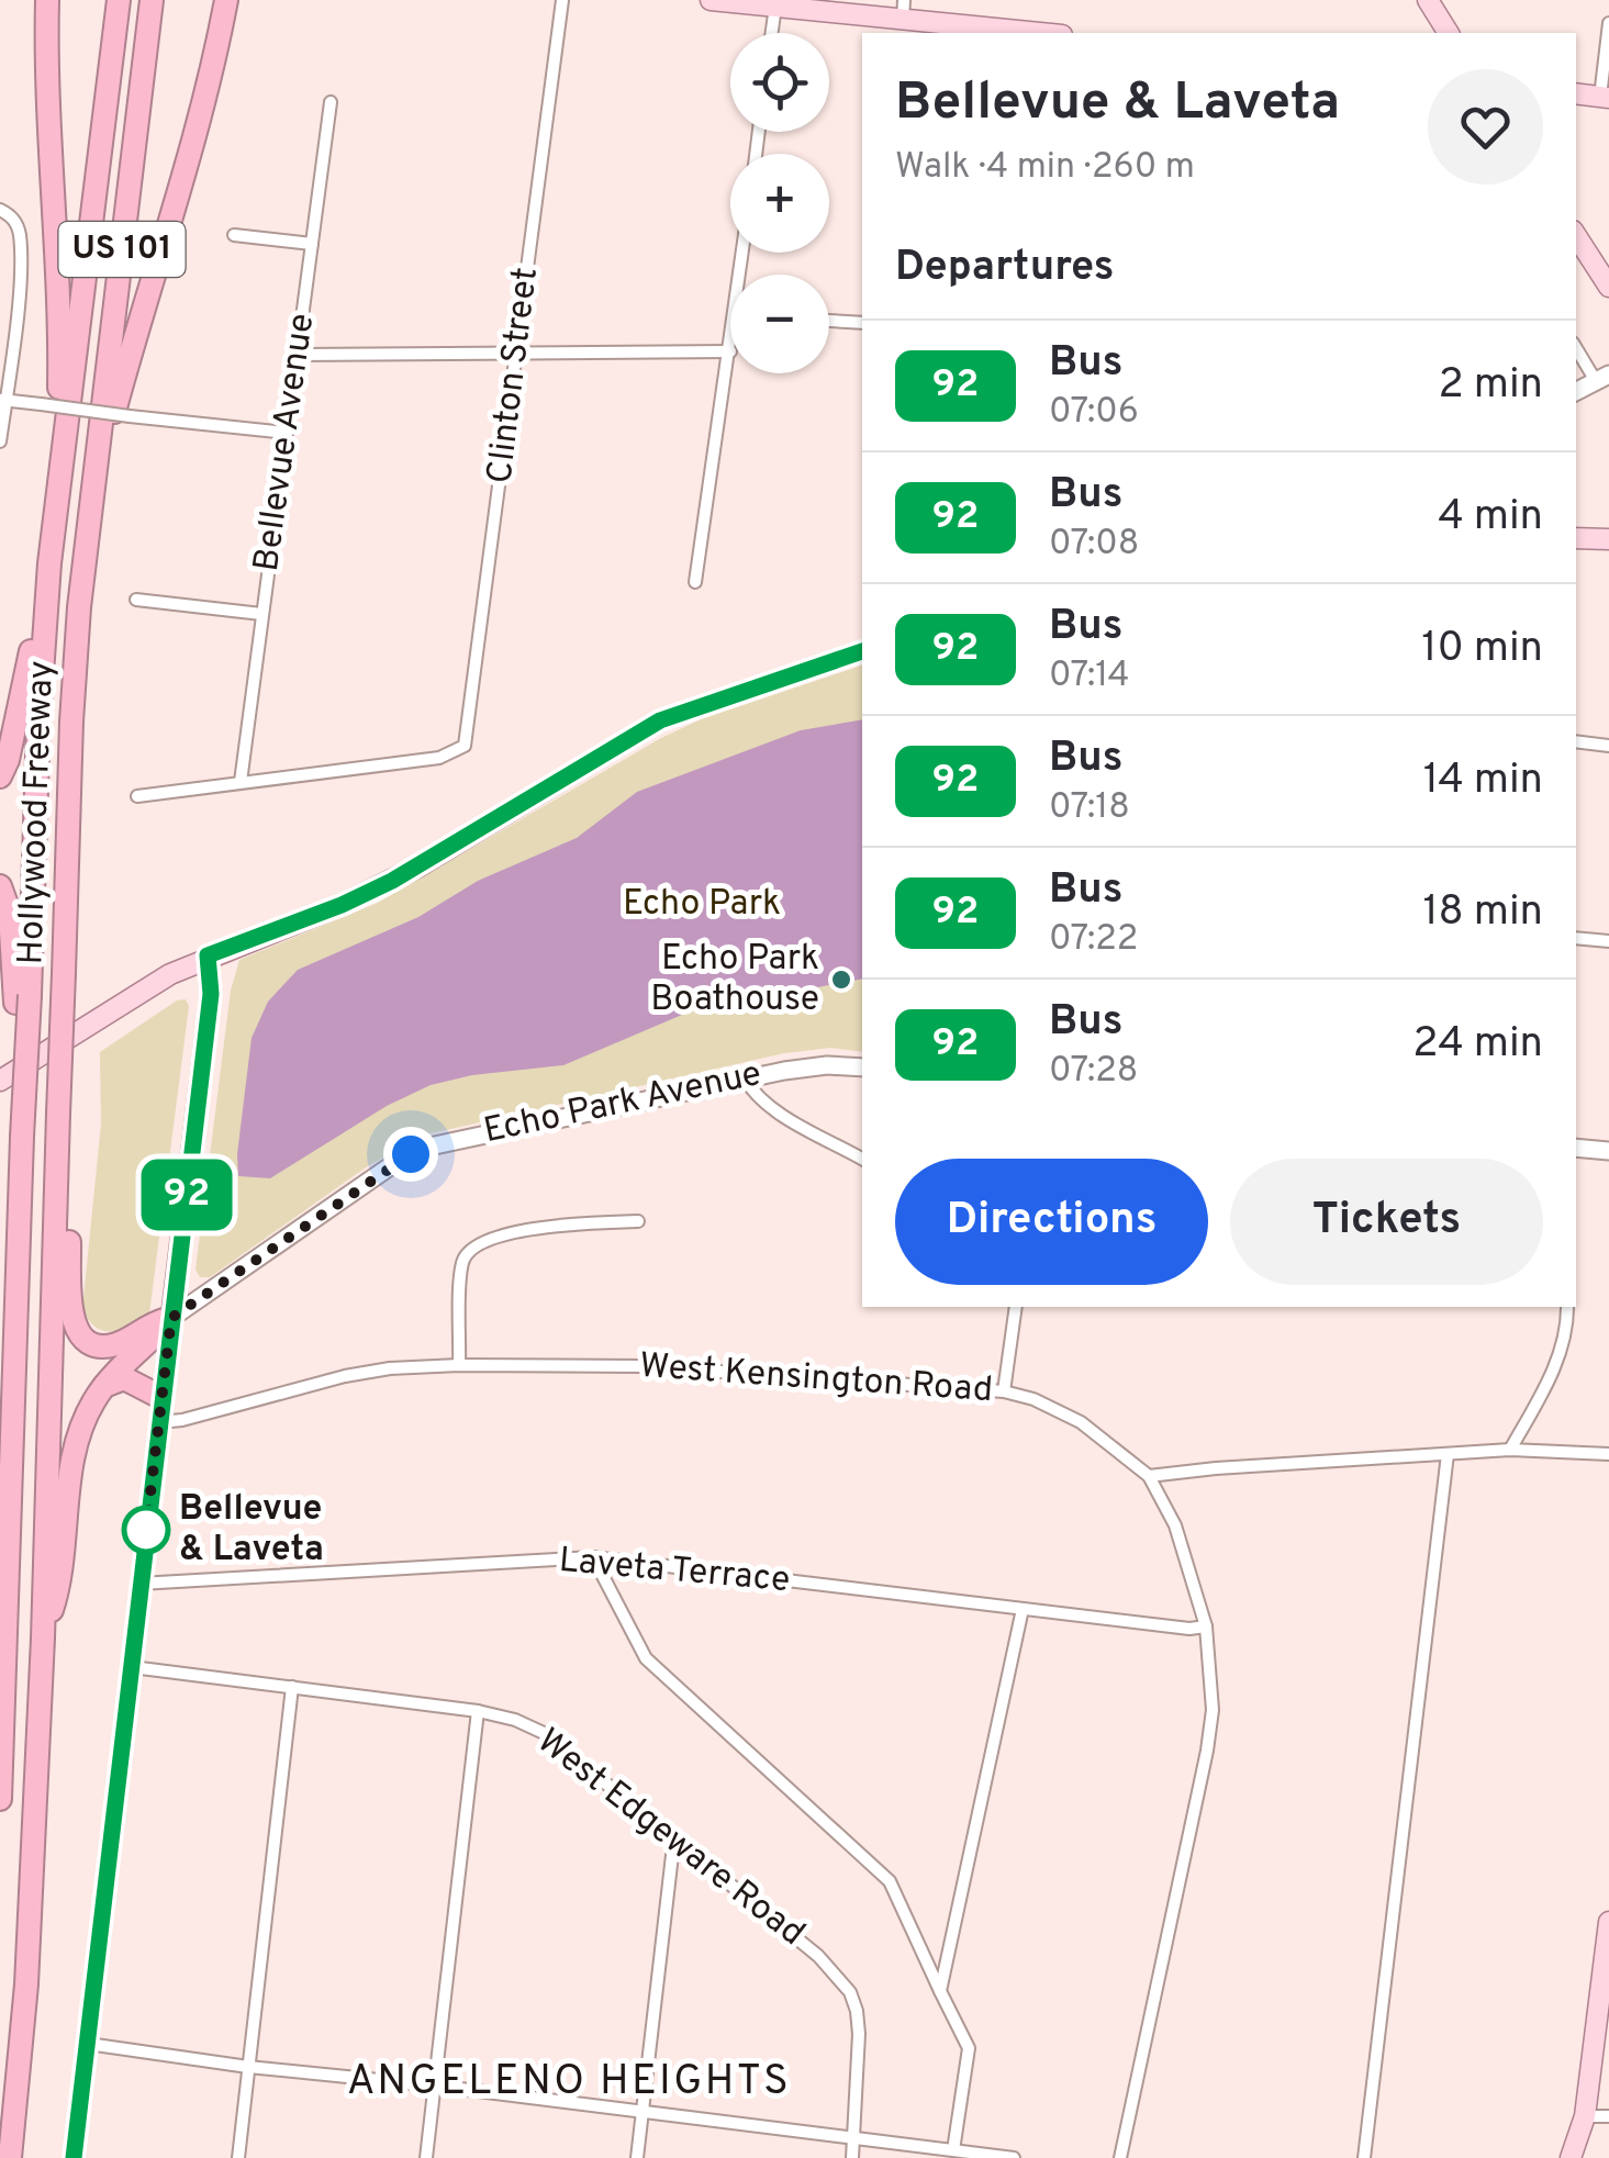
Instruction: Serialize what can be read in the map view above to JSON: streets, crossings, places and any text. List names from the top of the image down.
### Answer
{
  "streets": {
    "highway": ["US 101", "Hollywood Freeway"],
    "street": [
      "Clinton Street",
      "Bellevue Avenue",
      "Echo Park Avenue",
      "West Kensington Road",
      "Laveta Terrace",
      "West Edgeware Road"
    ]
  },
  "crossings": [
    ["Clinton Street", "Bellevue Avenue"],
    ["West Kensington Road", "Laveta Terrace"]
  ],
  "districts": ["ANGELENO HEIGHTS"],
  "parks": ["Echo Park"],
  "places": ["Echo Park Boathouse", "Bellevue & Laveta"],
  "lines": ["bus line 92"],
  "page": {
    "on_map": "92",
    "map_buttons": ["+", "−"],
    "heading": [
      ["Bellevue & Laveta", "Walk · 4 min · 260 m"],
      "Departures"
    ],
    "list": [
      {
        "mark": "92",
        "name": "Bus",
        "note": "07:06",
        "value": "2 min"
      },
      {
        "mark": "92",
        "name": "Bus",
        "note": "07:08",
        "value": "4 min"
      },
      {
        "mark": "92",
        "name": "Bus",
        "note": "07:14",
        "value": "10 min"
      },
      {
        "mark": "92",
        "name": "Bus",
        "note": "07:18",
        "value": "14 min"
      },
      {
        "mark": "92",
        "name": "Bus",
        "note": "07:22",
        "value": "18 min"
      },
      {
        "mark": "92",
        "name": "Bus",
        "note": "07:28",
        "value": "24 min"
      }
    ],
    "buttons": ["Directions", "Tickets"]
  }
}
